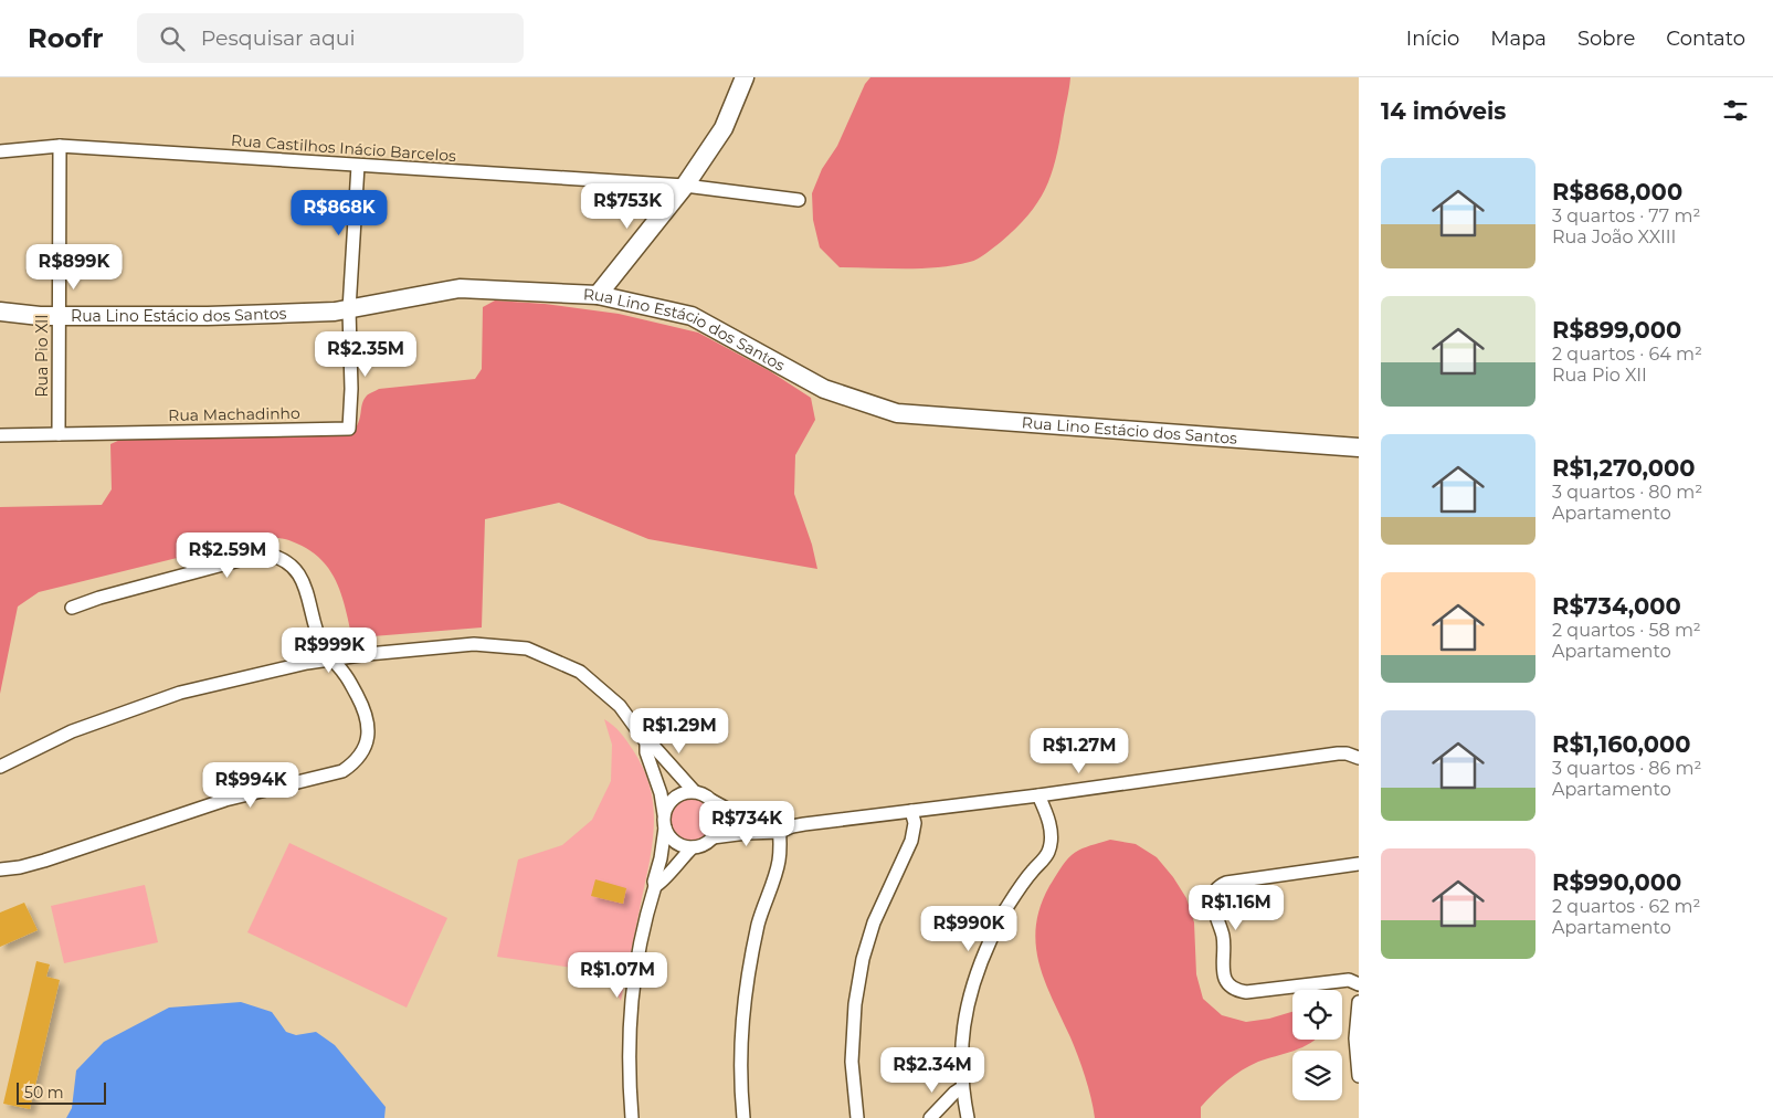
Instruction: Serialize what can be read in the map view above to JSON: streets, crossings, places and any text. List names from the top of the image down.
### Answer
{
  "streets": {
    "main road": ["Rua Lino Estácio dos Santos"],
    "street": ["Rua Castilhos Inácio Barcelos", "Rua Pio XII", "Rua Machadinho"]
  },
  "crossings": [
    ["Rua Castilhos Inácio Barcelos", "Rua Pio XII"],
    ["Rua Lino Estácio dos Santos", "Rua Pio XII"],
    ["Rua Lino Estácio dos Santos", "Rua Machadinho"],
    ["Rua Pio XII", "Rua Machadinho"]
  ],
  "scale_bar": "50 m",
  "page": {
    "header": "Roofr",
    "search": "Pesquisar aqui",
    "nav": [
      "Início",
      "Mapa",
      "Sobre",
      "Contato"
    ],
    "heading": "14 imóveis",
    "list": [
      {
        "name": "R$868,000",
        "note": "3 quartos · 77 m² · Rua João XXIII"
      },
      {
        "name": "R$899,000",
        "note": "2 quartos · 64 m² · Rua Pio XII"
      },
      {
        "name": "R$1,270,000",
        "note": "3 quartos · 80 m² · Apartamento"
      },
      {
        "name": "R$734,000",
        "note": "2 quartos · 58 m² · Apartamento"
      },
      {
        "name": "R$1,160,000",
        "note": "3 quartos · 86 m² · Apartamento"
      },
      {
        "name": "R$990,000",
        "note": "2 quartos · 62 m² · Apartamento"
      }
    ],
    "price": [
      "R$753K",
      "R$868K",
      "R$899K",
      "R$2.35M",
      "R$2.59M",
      "R$999K",
      "R$1.29M",
      "R$1.27M",
      "R$994K",
      "R$734K",
      "R$1.16M",
      "R$990K",
      "R$1.07M",
      "R$2.34M"
    ],
    "scale": "50 m"
  }
}
